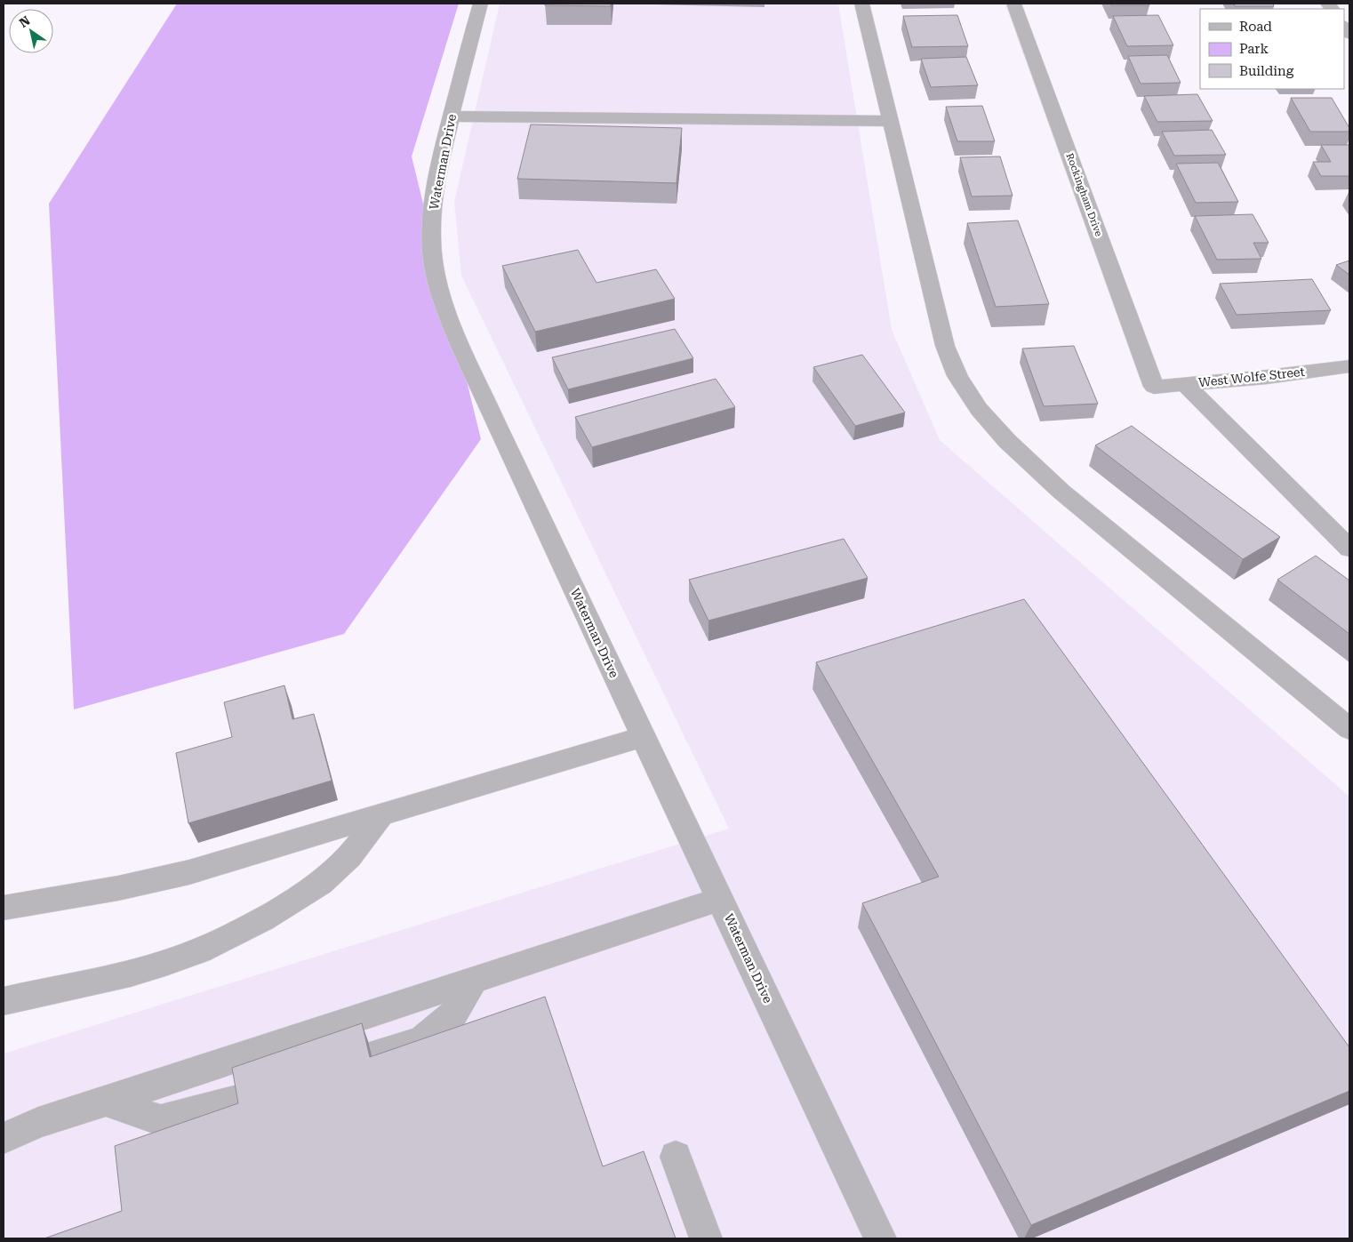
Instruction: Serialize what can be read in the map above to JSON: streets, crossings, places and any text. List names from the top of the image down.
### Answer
{
  "streets": {
    "street": ["Waterman Drive", "Rockingham Drive", "West Wolfe Street"]
  },
  "crossings": [
    ["Rockingham Drive", "West Wolfe Street"]
  ],
  "legend": ["Road", "Park", "Building"],
  "north": "top left"
}
